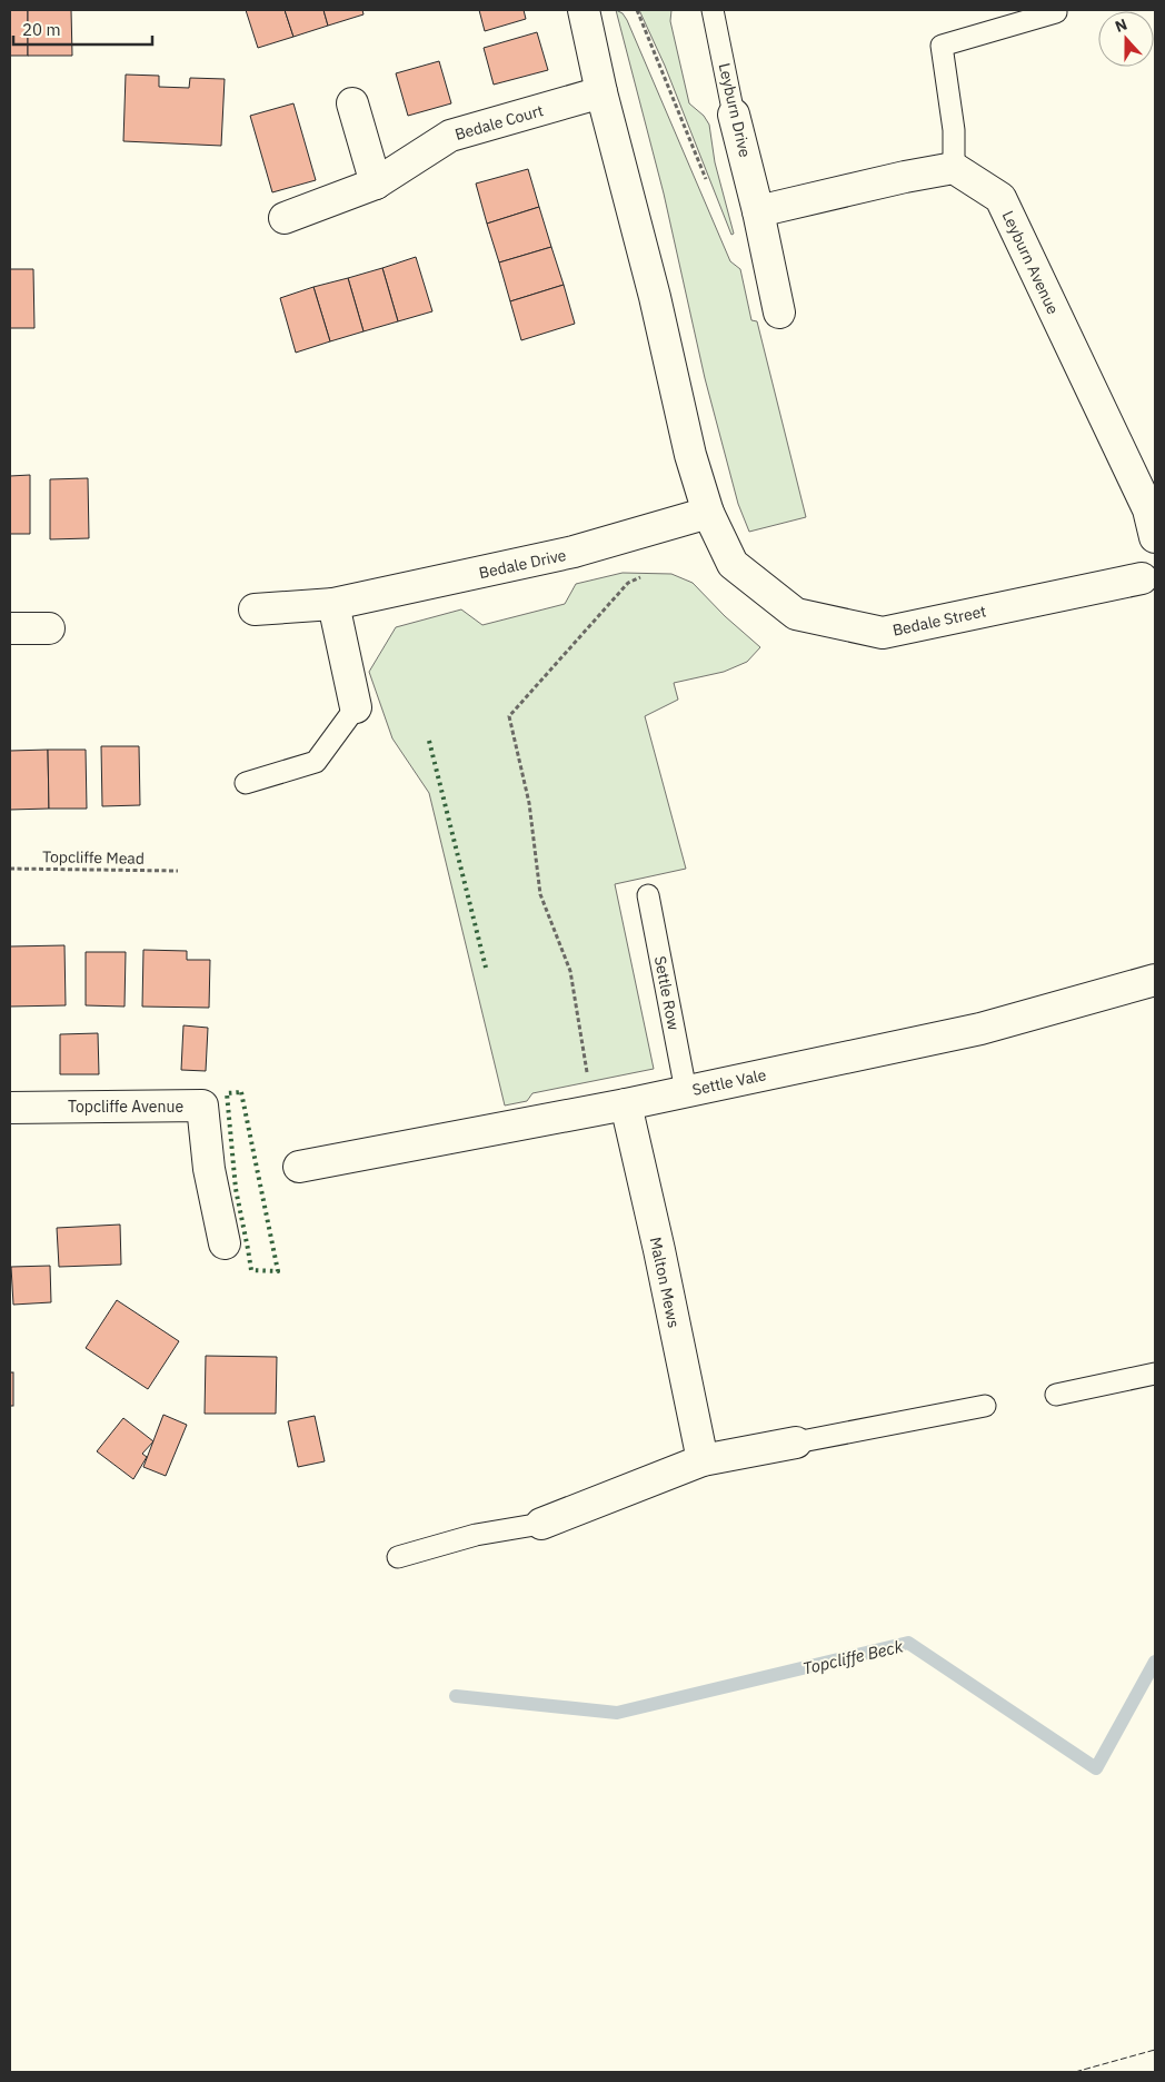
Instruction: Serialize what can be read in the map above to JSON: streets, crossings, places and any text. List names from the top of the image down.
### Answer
{
  "streets": {
    "street": [
      "Leyburn Drive",
      "Bedale Court",
      "Leyburn Avenue",
      "Bedale Drive",
      "Bedale Street",
      "Settle Vale",
      "Topcliffe Avenue",
      "Malton Mews"
    ],
    "lane": ["Settle Row"],
    "path": ["Topcliffe Mead"]
  },
  "crossings": [
    ["Bedale Court", "Bedale Street"],
    ["Bedale Drive", "Bedale Street"],
    ["Settle Row", "Settle Vale"],
    ["Settle Vale", "Malton Mews"]
  ],
  "water": ["Topcliffe Beck"],
  "scale_bar": "20 m",
  "north": "top"
}
